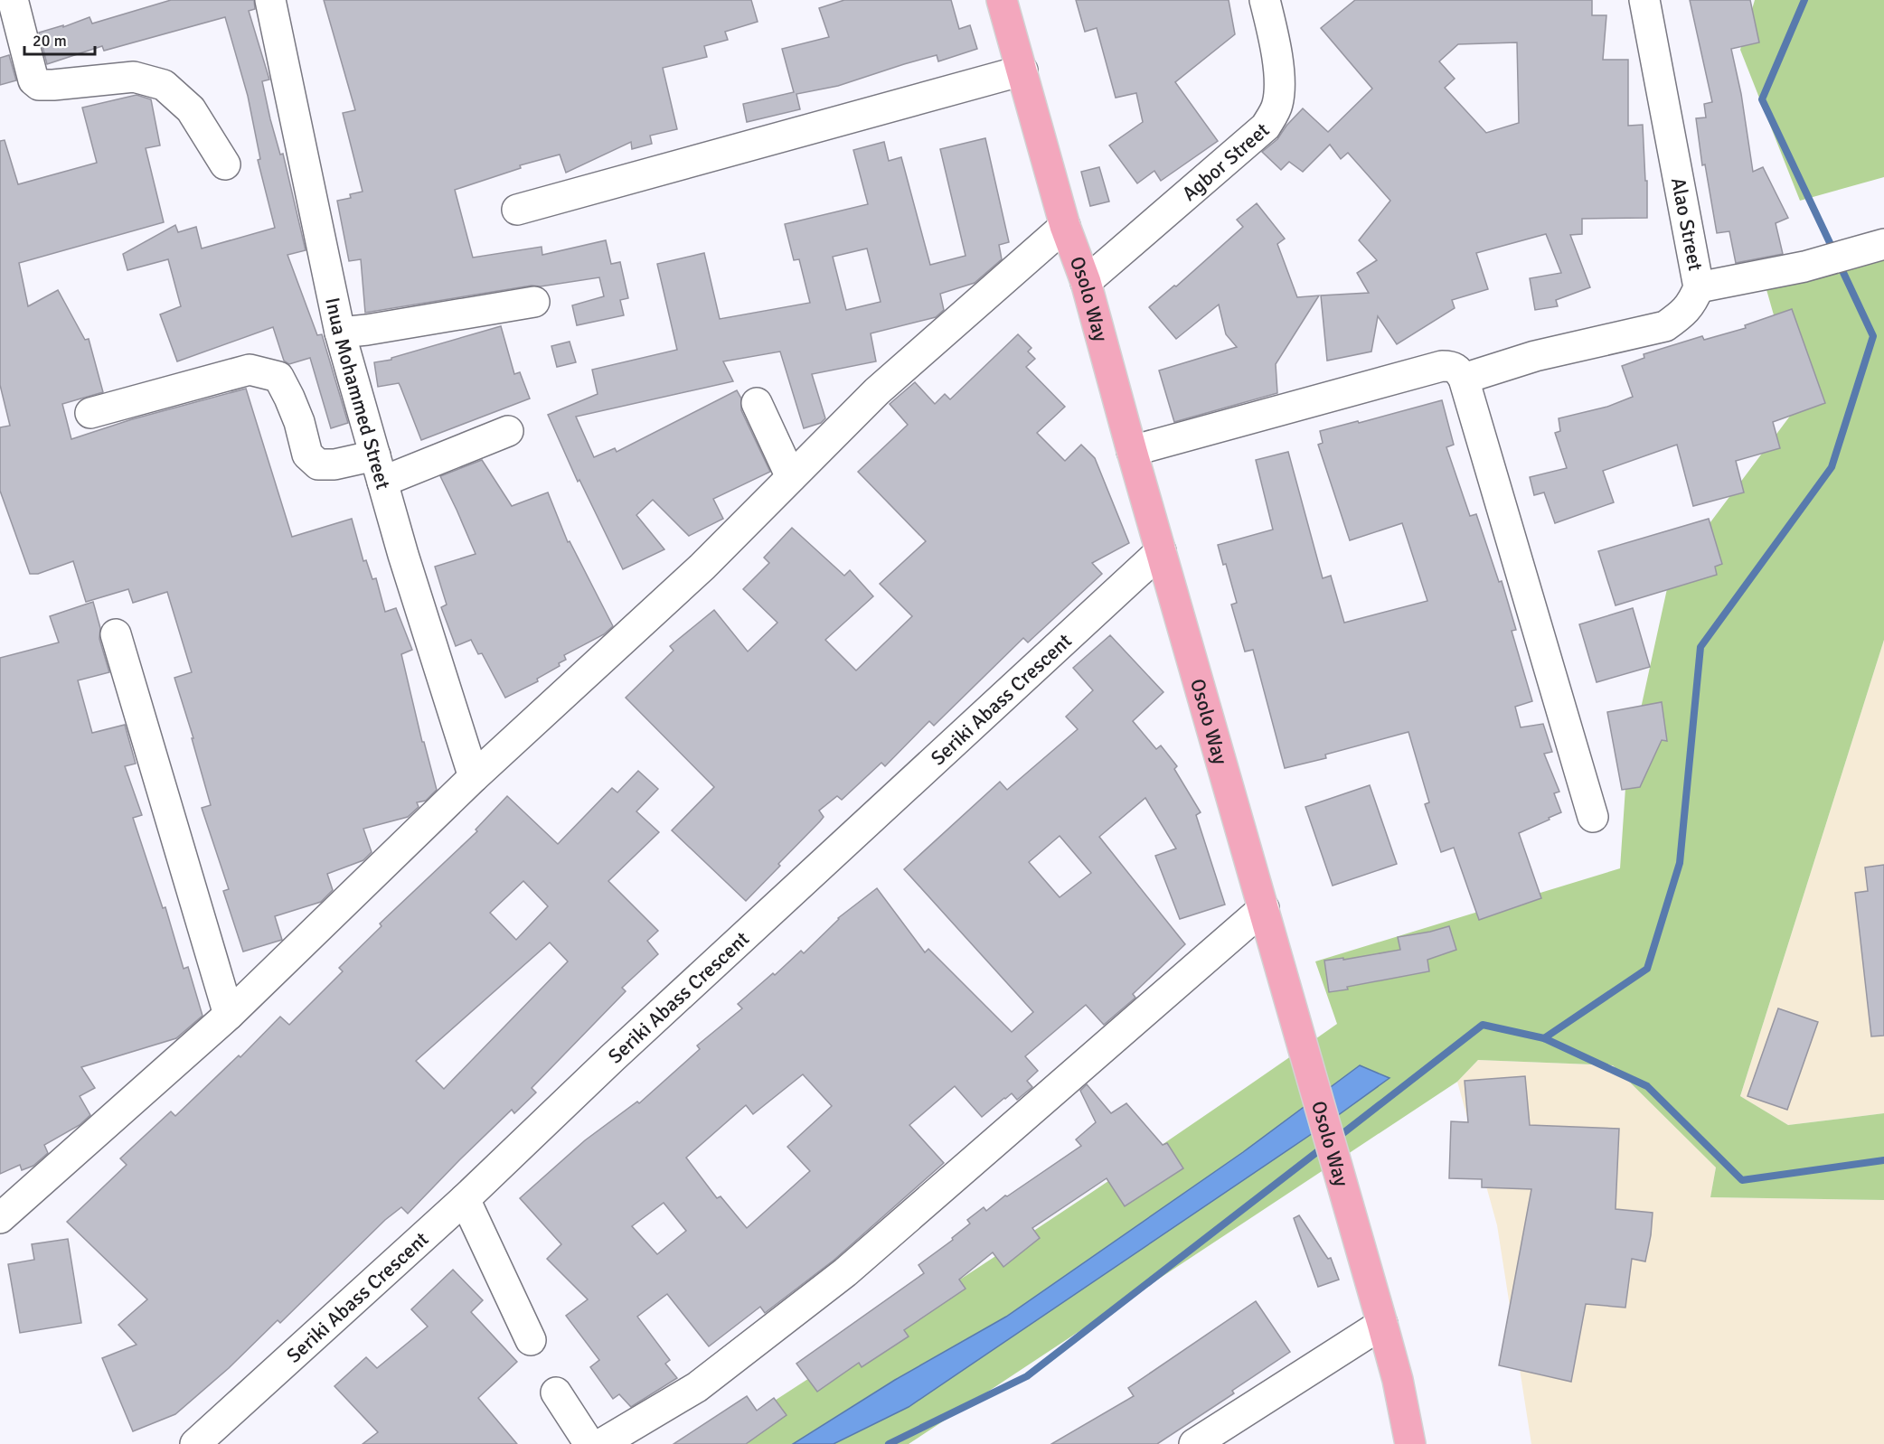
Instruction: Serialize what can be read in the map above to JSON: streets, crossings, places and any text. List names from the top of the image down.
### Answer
{
  "streets": {
    "main road": ["Osolo Way"],
    "street": [
      "Agbor Street",
      "Alao Street",
      "Inua Mohammed Street",
      "Seriki Abass Crescent"
    ]
  },
  "crossings": [
    ["Agbor Street", "Osolo Way"],
    ["Osolo Way", "Seriki Abass Crescent"]
  ],
  "scale_bar": "20 m"
}
